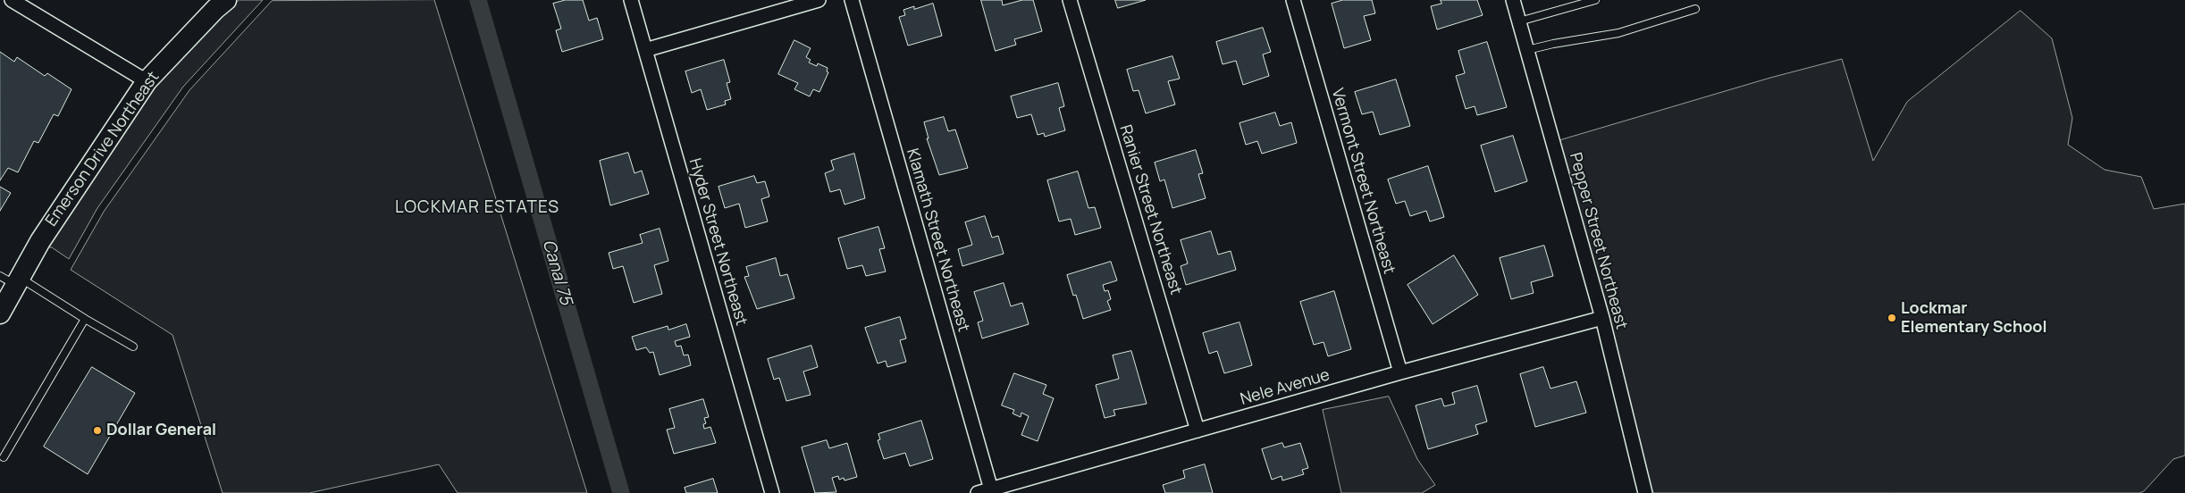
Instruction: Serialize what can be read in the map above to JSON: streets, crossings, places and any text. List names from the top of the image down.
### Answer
{
  "streets": {
    "street": [
      "Emerson Drive Northeast",
      "Vermont Street Northeast",
      "Ranier Street Northeast",
      "Klamath Street Northeast",
      "Pepper Street Northeast",
      "Hyder Street Northeast",
      "Nele Avenue"
    ]
  },
  "crossings": [
    ["Vermont Street Northeast", "Nele Avenue"],
    ["Ranier Street Northeast", "Nele Avenue"],
    ["Klamath Street Northeast", "Nele Avenue"],
    ["Pepper Street Northeast", "Nele Avenue"]
  ],
  "districts": ["LOCKMAR ESTATES"],
  "water": ["Canal 75"],
  "places": ["Lockmar Elementary School", "Dollar General"]
}
